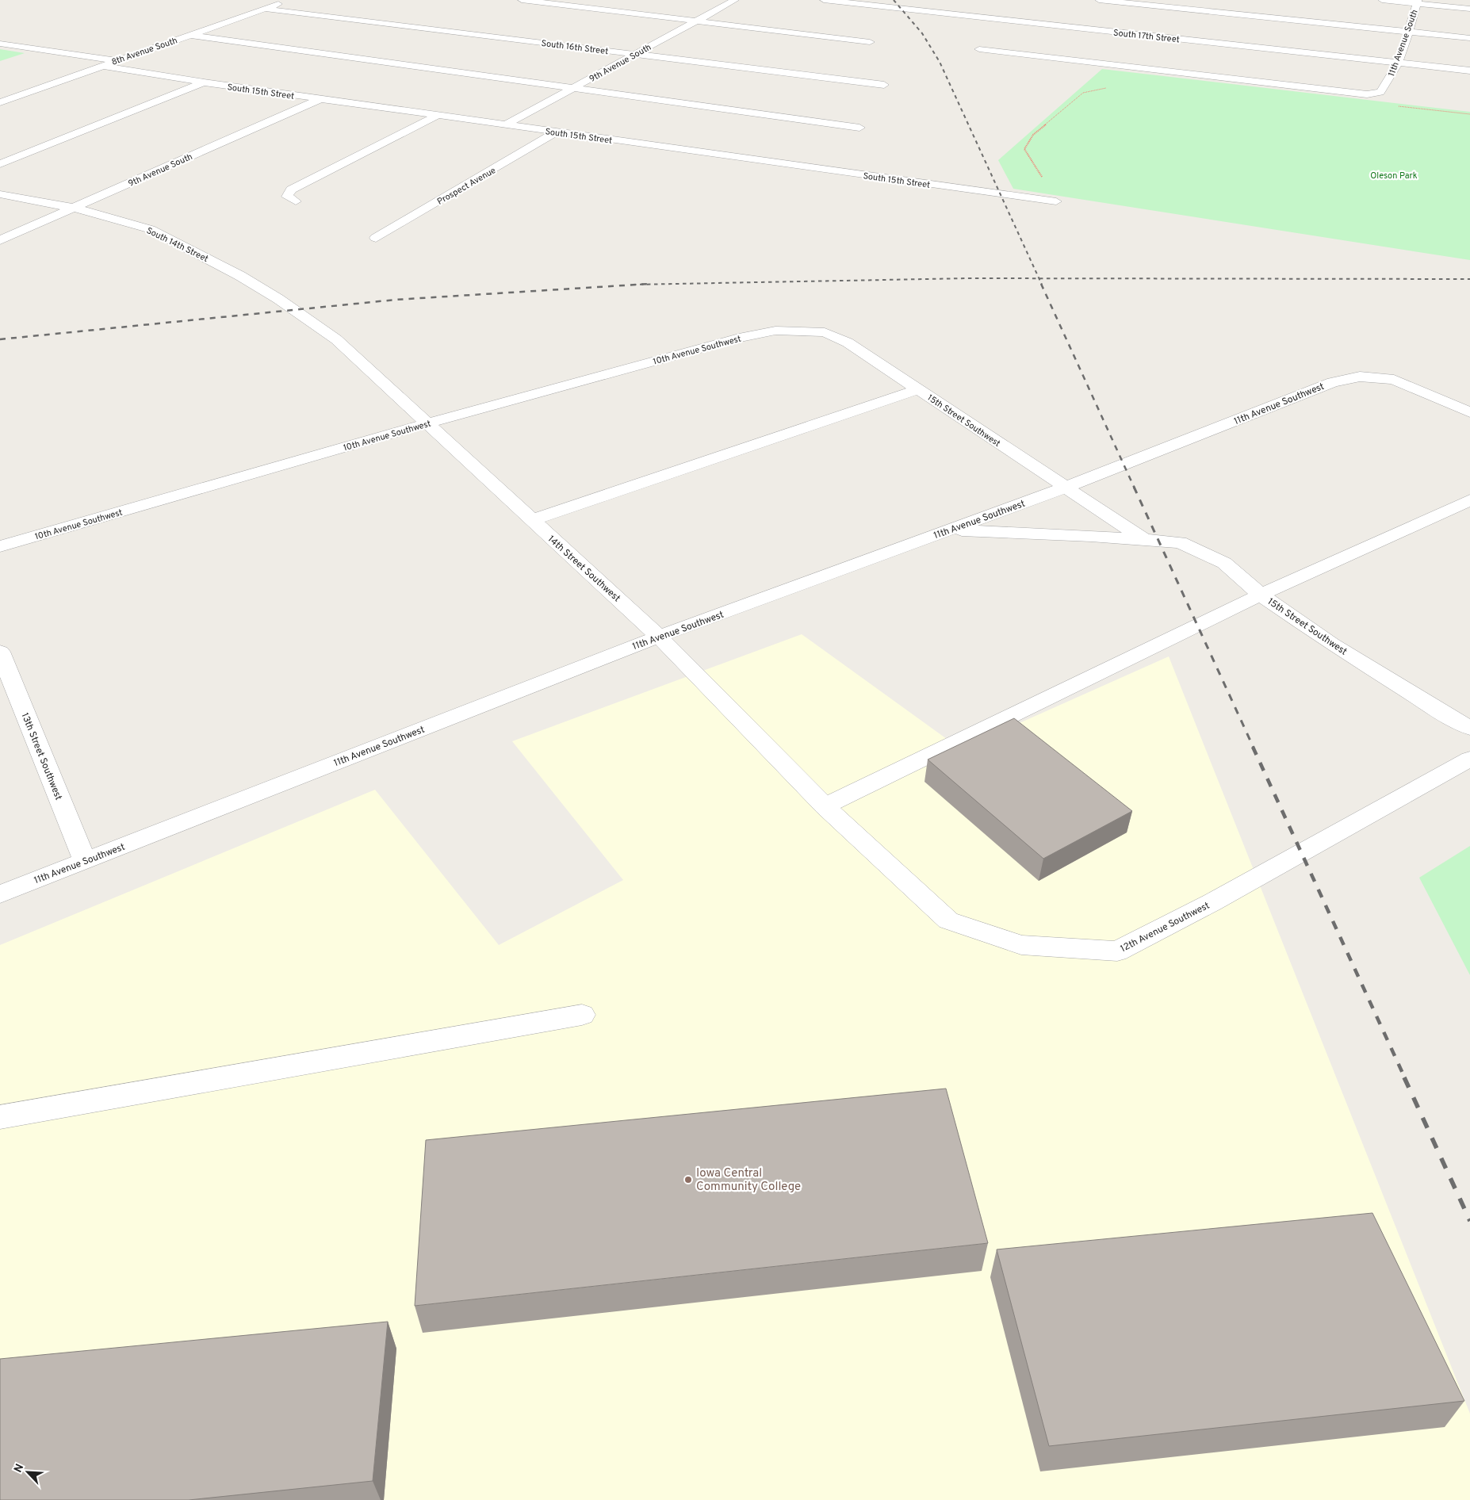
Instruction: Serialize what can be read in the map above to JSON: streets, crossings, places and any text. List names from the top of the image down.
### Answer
{
  "streets": {
    "street": [
      "South 17th Street",
      "11th Avenue South",
      "South 16th Street",
      "8th Avenue South",
      "9th Avenue South",
      "South 15th Street",
      "Prospect Avenue",
      "South 14th Street",
      "10th Avenue Southwest",
      "11th Avenue Southwest",
      "15th Street Southwest",
      "14th Street Southwest",
      "13th Street Southwest",
      "12th Avenue Southwest"
    ]
  },
  "crossings": [
    ["South 17th Street", "11th Avenue South"],
    ["South 16th Street", "8th Avenue South"],
    ["South 16th Street", "9th Avenue South"],
    ["8th Avenue South", "South 15th Street"],
    ["9th Avenue South", "South 15th Street"],
    ["9th Avenue South", "South 14th Street"],
    ["South 15th Street", "Prospect Avenue"],
    ["South 14th Street", "14th Street Southwest"],
    ["10th Avenue Southwest", "15th Street Southwest"],
    ["10th Avenue Southwest", "14th Street Southwest"],
    ["11th Avenue Southwest", "15th Street Southwest"],
    ["11th Avenue Southwest", "14th Street Southwest"],
    ["11th Avenue Southwest", "13th Street Southwest"],
    ["14th Street Southwest", "12th Avenue Southwest"]
  ],
  "parks": ["Oleson Park"],
  "places": ["Iowa Central Community College"],
  "north": "top left"
}
